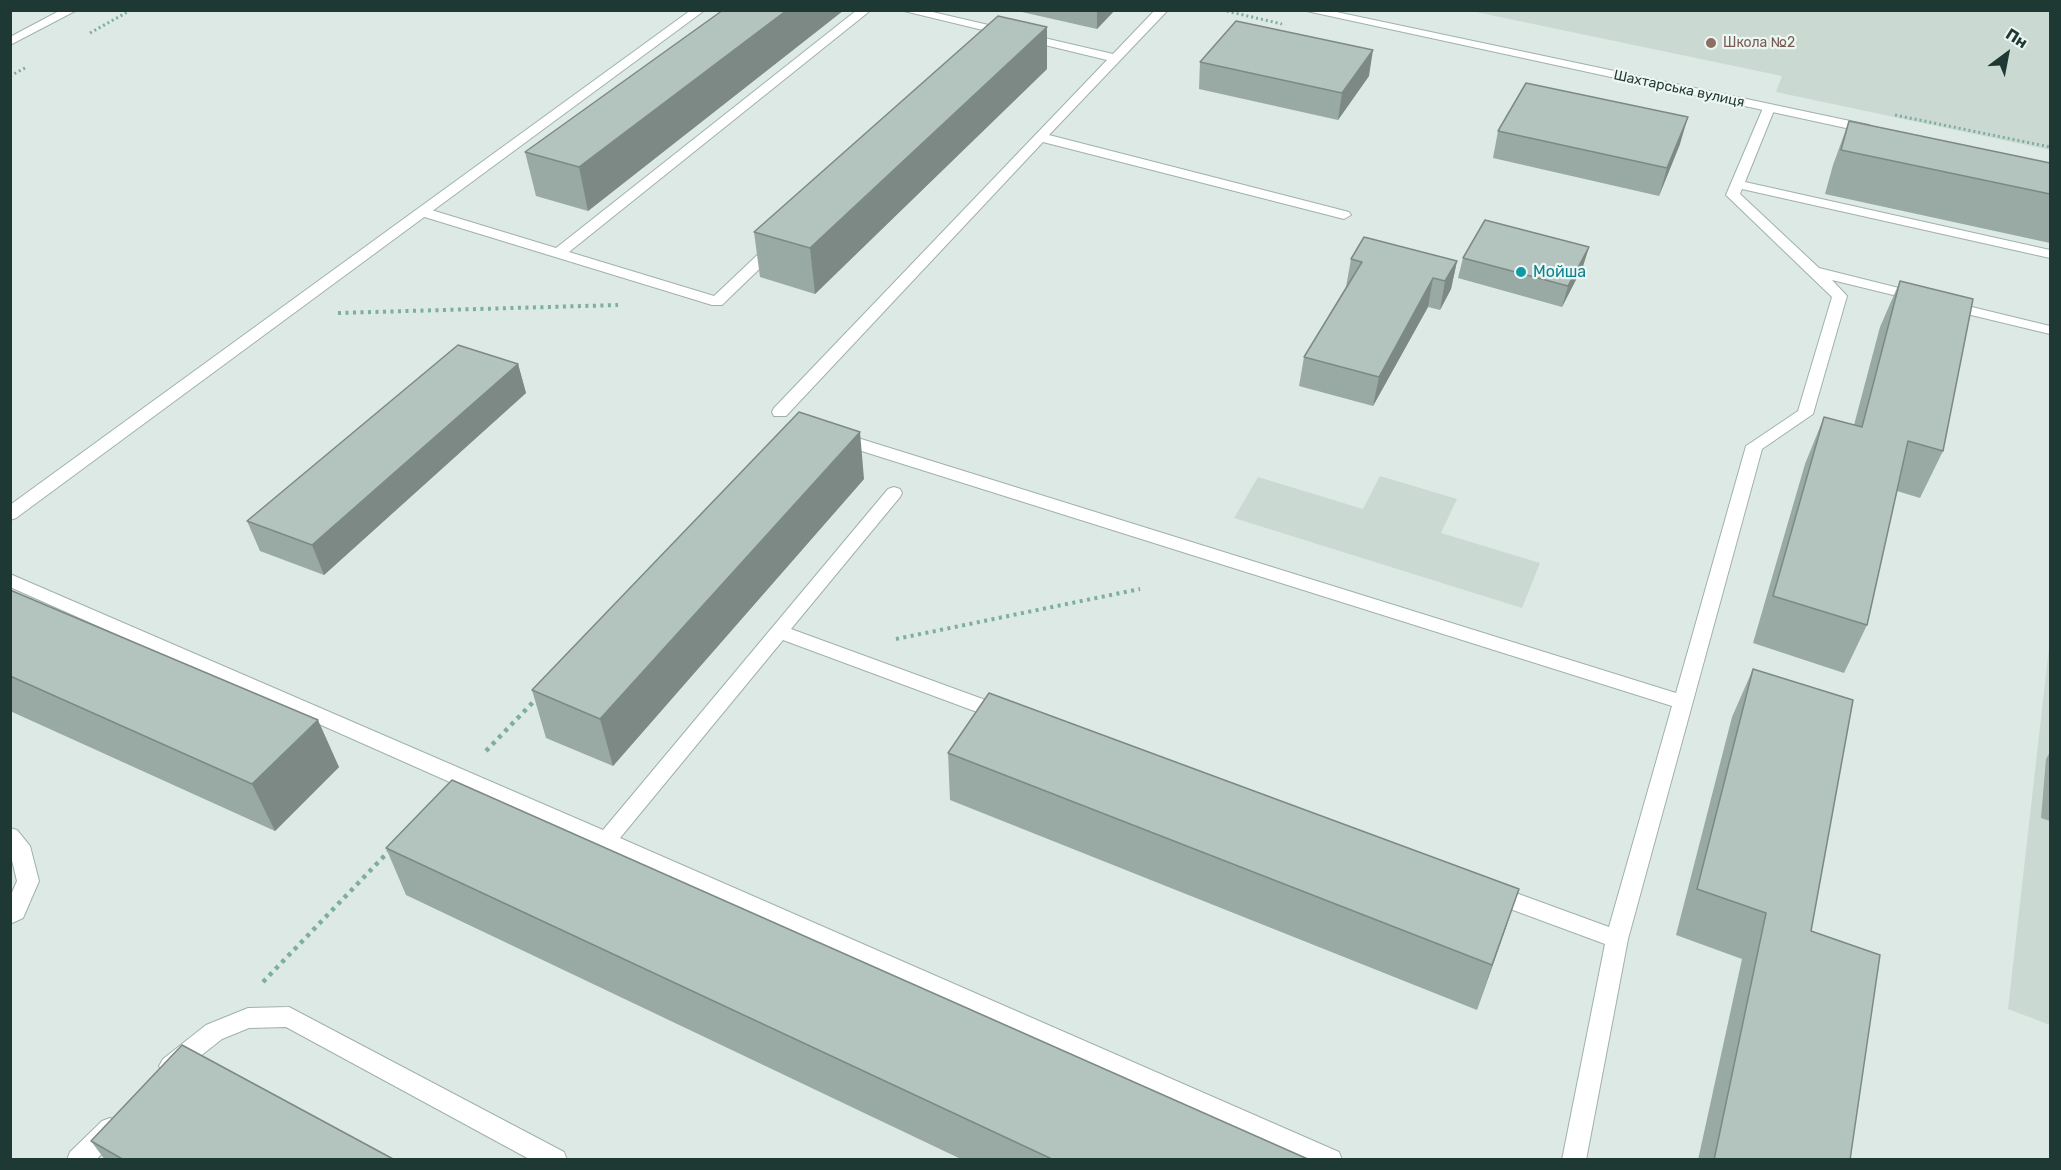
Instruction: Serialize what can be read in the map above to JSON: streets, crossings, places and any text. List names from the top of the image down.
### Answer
{
  "streets": {
    "street": ["Шахтарська вулиця"]
  },
  "places": ["Школа №2", "Мойша"],
  "north": "top right"
}
